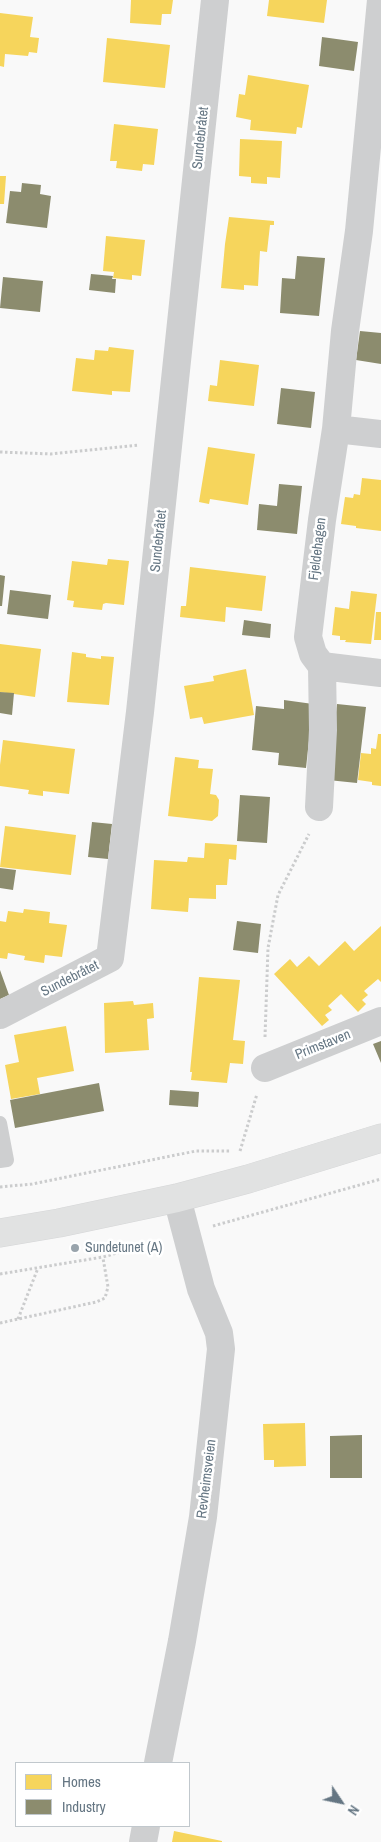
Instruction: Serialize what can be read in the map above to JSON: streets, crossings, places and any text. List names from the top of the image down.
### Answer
{
  "streets": {
    "street": [
      "Sundebråtet",
      "Fjeldehagen",
      "Primstaven",
      "Revheimsveien"
    ]
  },
  "places": ["Sundetunet (A)"],
  "legend": ["Homes", "Industry"],
  "north": "bottom right"
}
